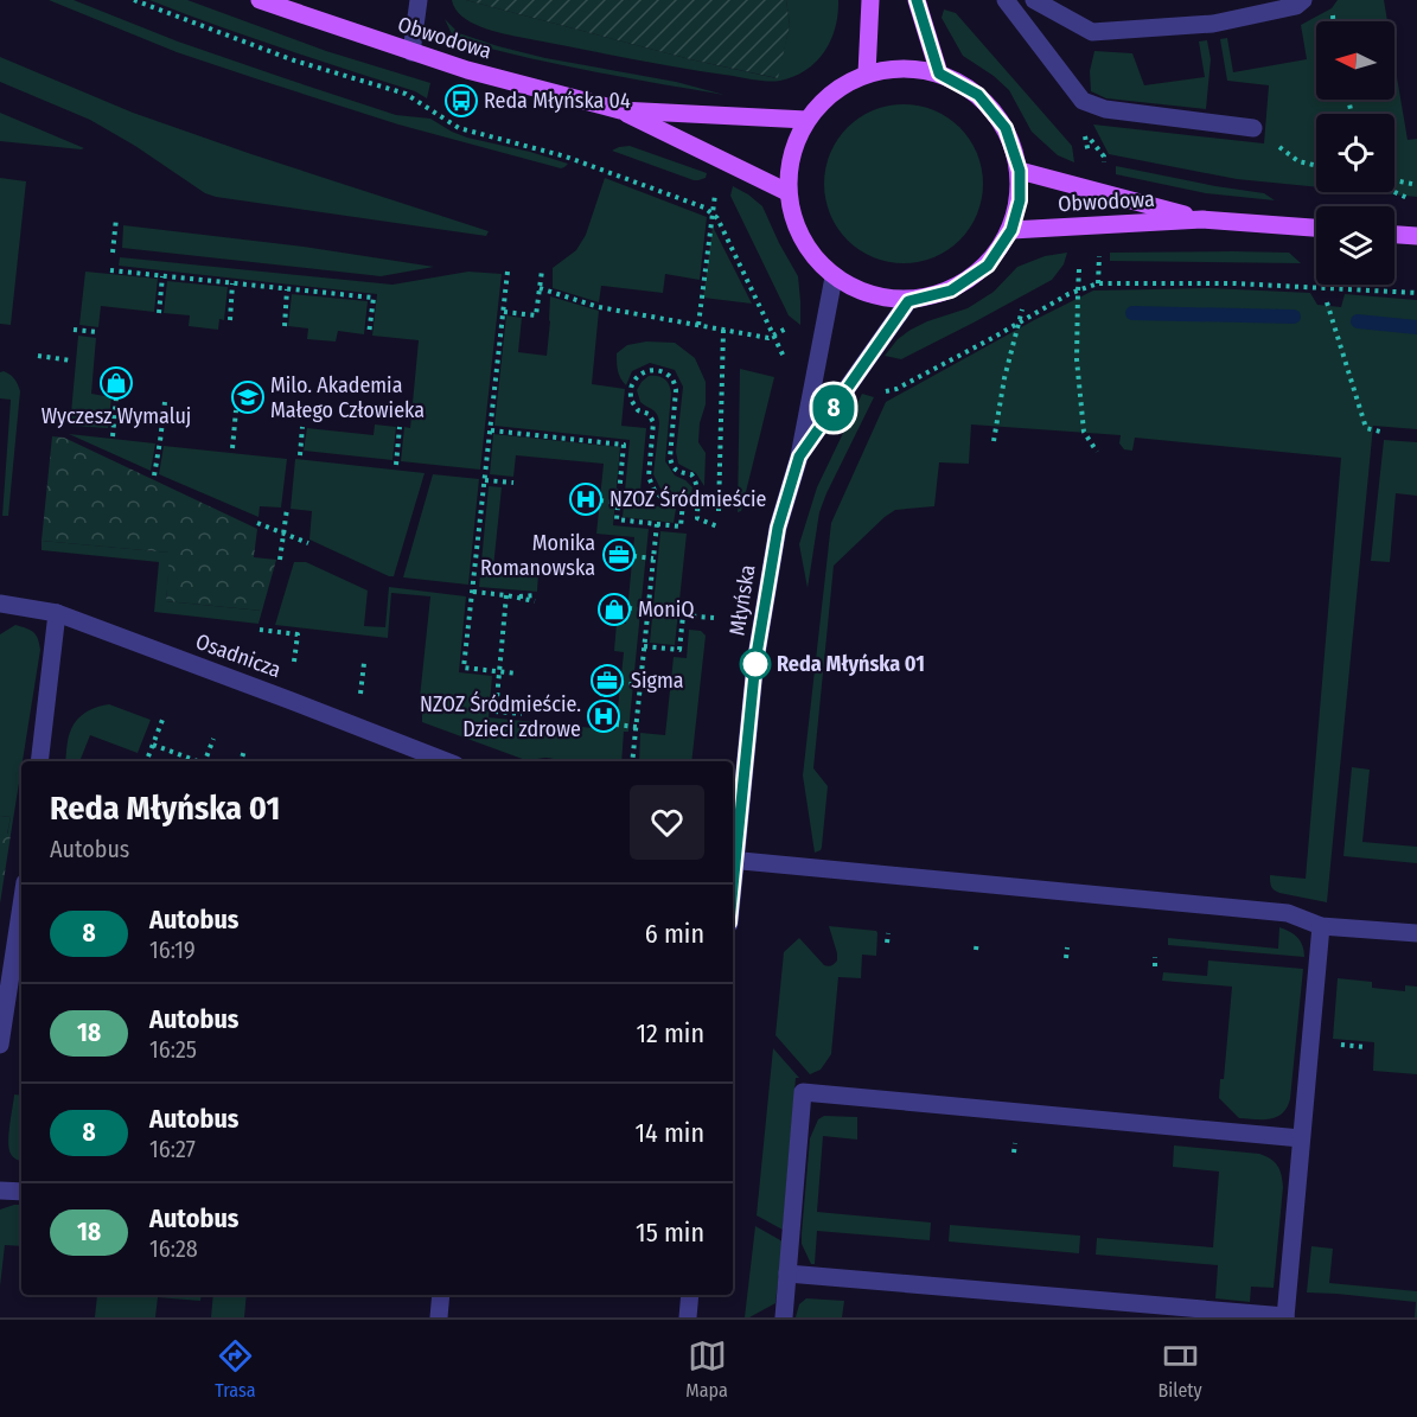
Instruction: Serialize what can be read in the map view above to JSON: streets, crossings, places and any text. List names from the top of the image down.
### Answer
{
  "streets": {
    "main road": ["Obwodowa"],
    "street": ["Młyńska", "Osadnicza"]
  },
  "crossings": [
    ["Obwodowa", "Młyńska"]
  ],
  "places": {
    "bus stop": ["Reda Młyńska 04"],
    "shop": ["Wyczesz Wymaluj", "MoniQ"],
    "school or university": ["Milo. Akademia Małego Człowieka"],
    "hospital": ["NZOZ Śródmieście", "NZOZ Śródmieście. Dzieci zdrowe"],
    "office": ["Monika Romanowska", "Sigma"],
    "other": ["Reda Młyńska 01"]
  },
  "lines": ["bus line 8"],
  "north": "left",
  "page": {
    "on_map": "8",
    "heading": ["Reda Młyńska 01", "Autobus"],
    "list": [
      {
        "mark": "8",
        "name": "Autobus",
        "note": "16:19",
        "value": "6 min"
      },
      {
        "mark": "18",
        "name": "Autobus",
        "note": "16:25",
        "value": "12 min"
      },
      {
        "mark": "8",
        "name": "Autobus",
        "note": "16:27",
        "value": "14 min"
      },
      {
        "mark": "18",
        "name": "Autobus",
        "note": "16:28",
        "value": "15 min"
      }
    ],
    "tabs": ["Trasa", "Mapa", "Bilety"]
  }
}
